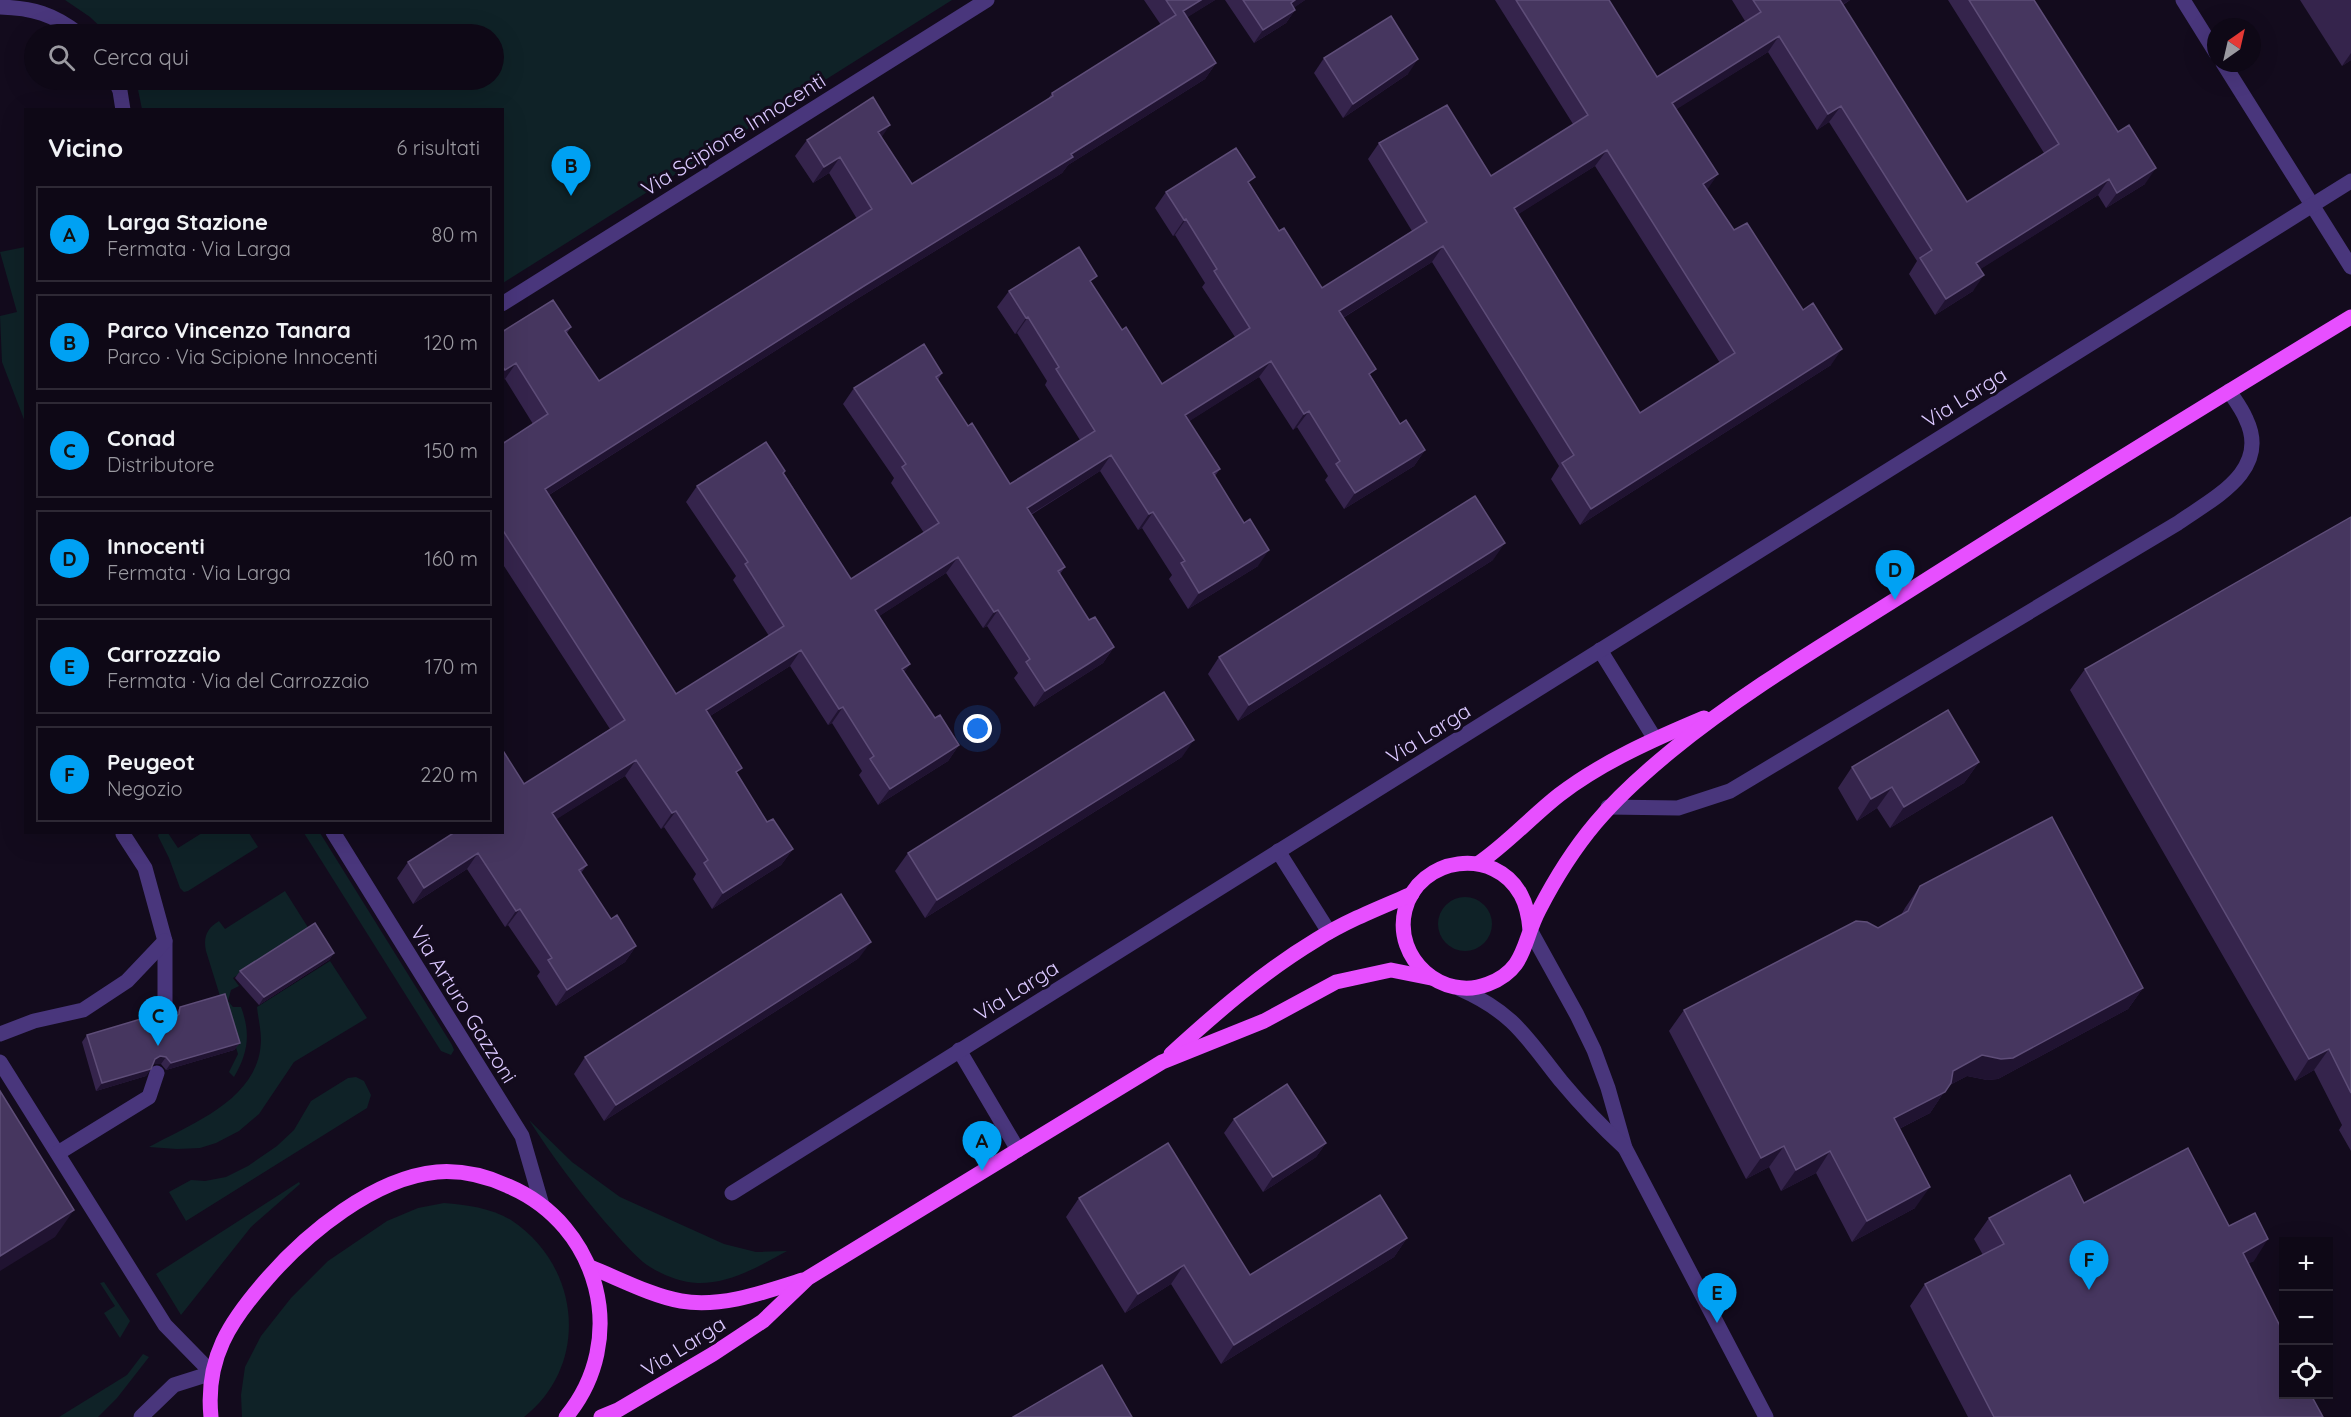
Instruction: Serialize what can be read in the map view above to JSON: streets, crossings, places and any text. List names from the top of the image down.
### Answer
{
  "streets": {
    "main road": ["Via Larga"],
    "street": ["Via Scipione Innocenti", "Via Arturo Gazzoni"]
  },
  "north": "top right",
  "page": {
    "search": "Cerca qui",
    "heading": ["Vicino", "6 risultati"],
    "pins": [
      "B",
      "D",
      "C",
      "A",
      "F",
      "E"
    ],
    "list": [
      {
        "mark": "A",
        "name": "Larga Stazione",
        "note": "Fermata · Via Larga",
        "value": "80 m"
      },
      {
        "mark": "B",
        "name": "Parco Vincenzo Tanara",
        "note": "Parco · Via Scipione Innocenti",
        "value": "120 m"
      },
      {
        "mark": "C",
        "name": "Conad",
        "note": "Distributore",
        "value": "150 m"
      },
      {
        "mark": "D",
        "name": "Innocenti",
        "note": "Fermata · Via Larga",
        "value": "160 m"
      },
      {
        "mark": "E",
        "name": "Carrozzaio",
        "note": "Fermata · Via del Carrozzaio",
        "value": "170 m"
      },
      {
        "mark": "F",
        "name": "Peugeot",
        "note": "Negozio",
        "value": "220 m"
      }
    ],
    "map_buttons": ["+", "−"]
  }
}
